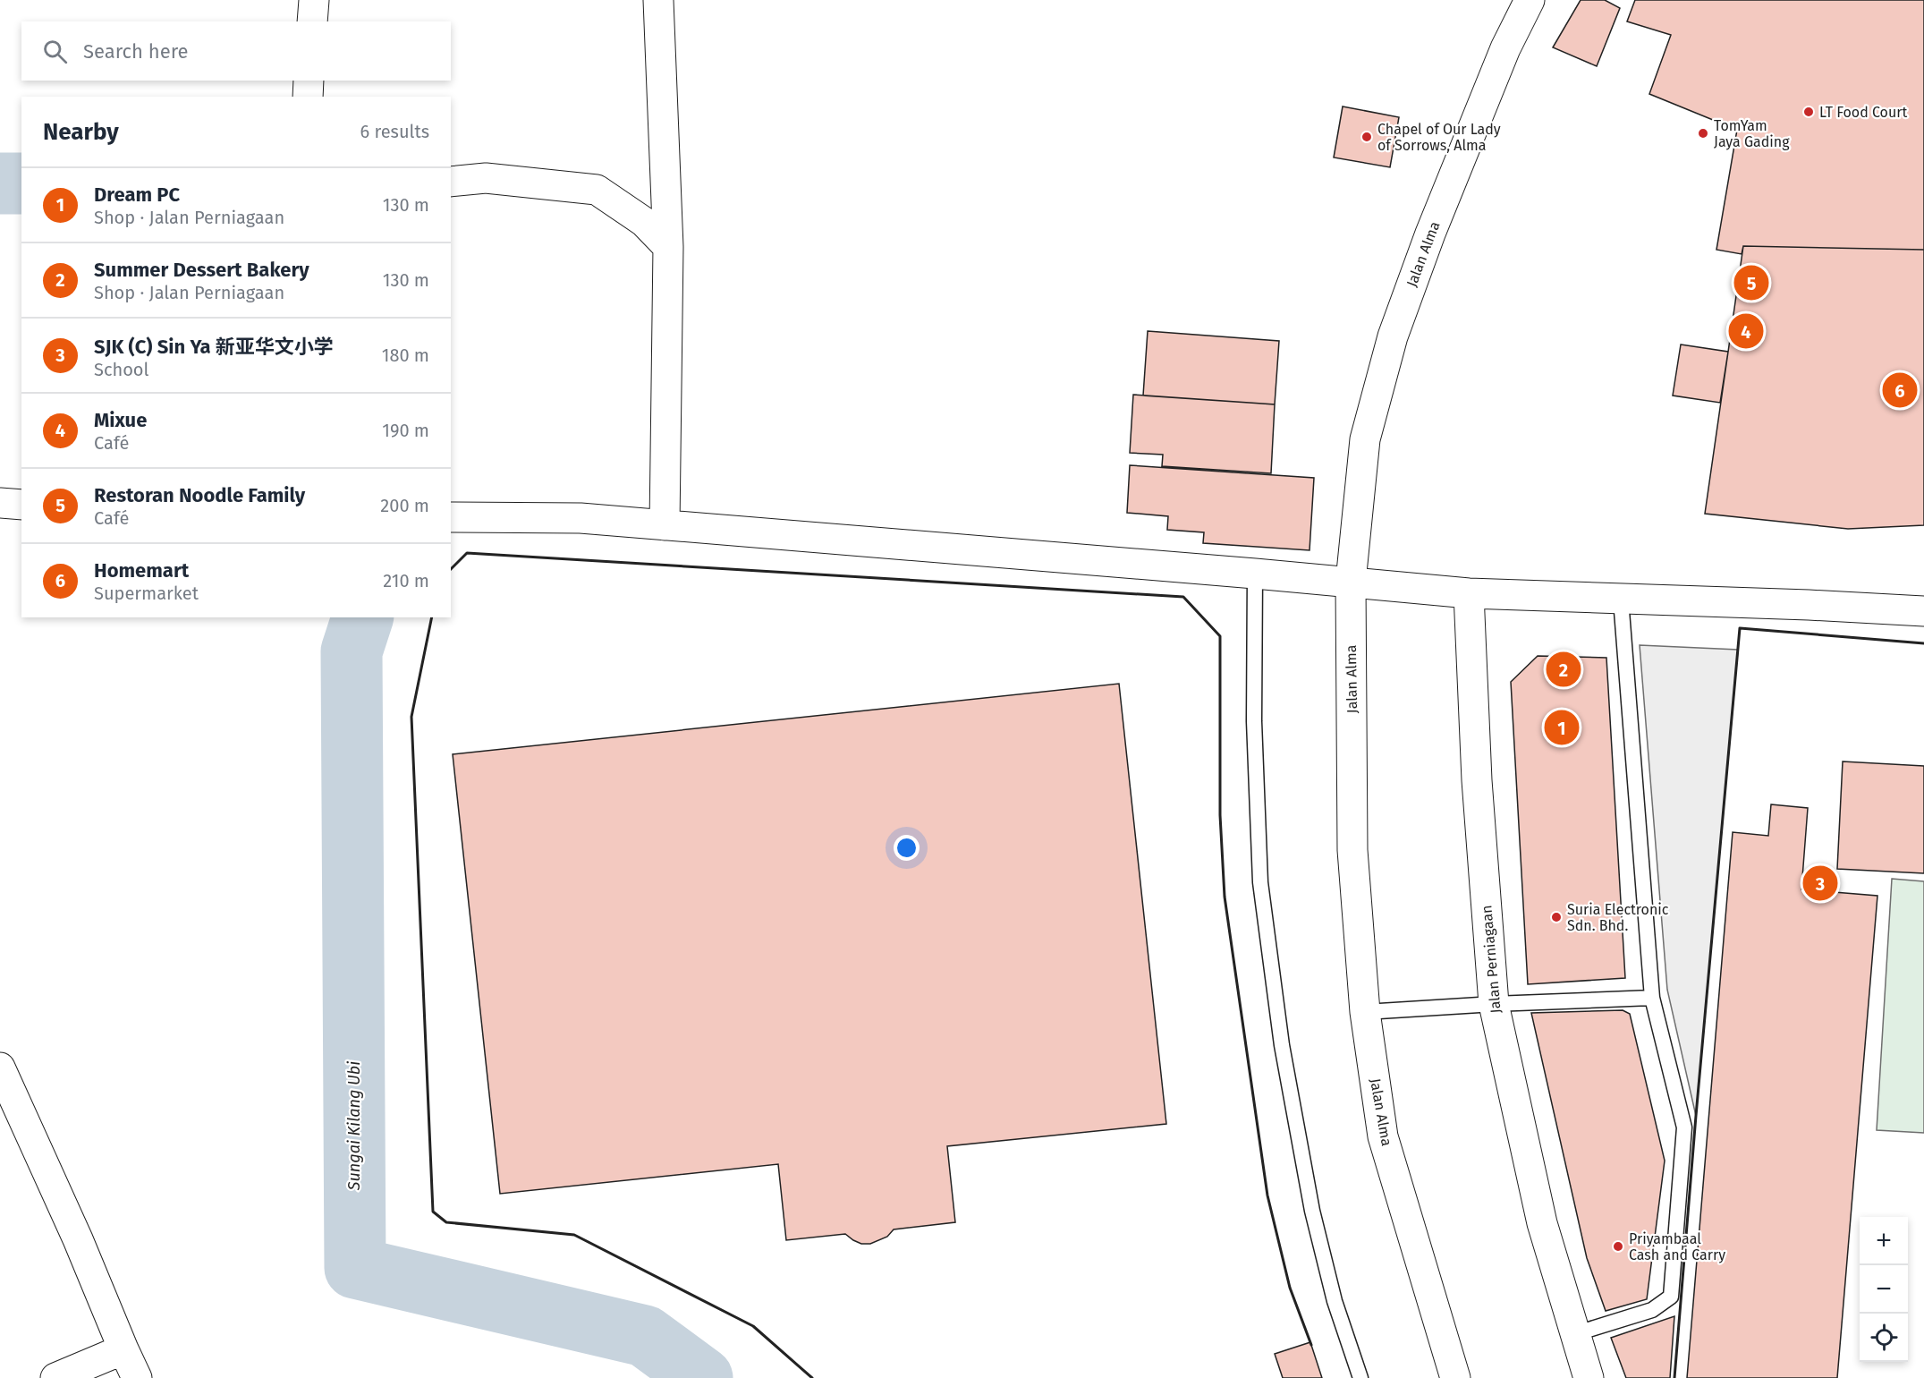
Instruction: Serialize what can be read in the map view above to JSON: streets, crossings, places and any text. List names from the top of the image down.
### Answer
{
  "streets": {
    "street": ["Jalan Alma", "Jalan Perniagaan"]
  },
  "water": ["Sungai Kilang Ubi"],
  "places": [
    "LT Food Court",
    "TomYam Jaya Gading",
    "Chapel of Our Lady of Sorrows, Alma",
    "Suria Electronic Sdn. Bhd.",
    "Priyambaal Cash and Carry"
  ],
  "page": {
    "search": "Search here",
    "heading": ["Nearby", "6 results"],
    "list": [
      {
        "mark": "1",
        "name": "Dream PC",
        "note": "Shop · Jalan Perniagaan",
        "value": "130 m"
      },
      {
        "mark": "2",
        "name": "Summer Dessert Bakery",
        "note": "Shop · Jalan Perniagaan",
        "value": "130 m"
      },
      {
        "mark": "3",
        "name": "SJK (C) Sin Ya 新亚华文小学",
        "note": "School",
        "value": "180 m"
      },
      {
        "mark": "4",
        "name": "Mixue",
        "note": "Café",
        "value": "190 m"
      },
      {
        "mark": "5",
        "name": "Restoran Noodle Family",
        "note": "Café",
        "value": "200 m"
      },
      {
        "mark": "6",
        "name": "Homemart",
        "note": "Supermarket",
        "value": "210 m"
      }
    ],
    "pins": [
      "5",
      "4",
      "6",
      "2",
      "1",
      "3"
    ],
    "map_buttons": ["+", "−"]
  }
}
